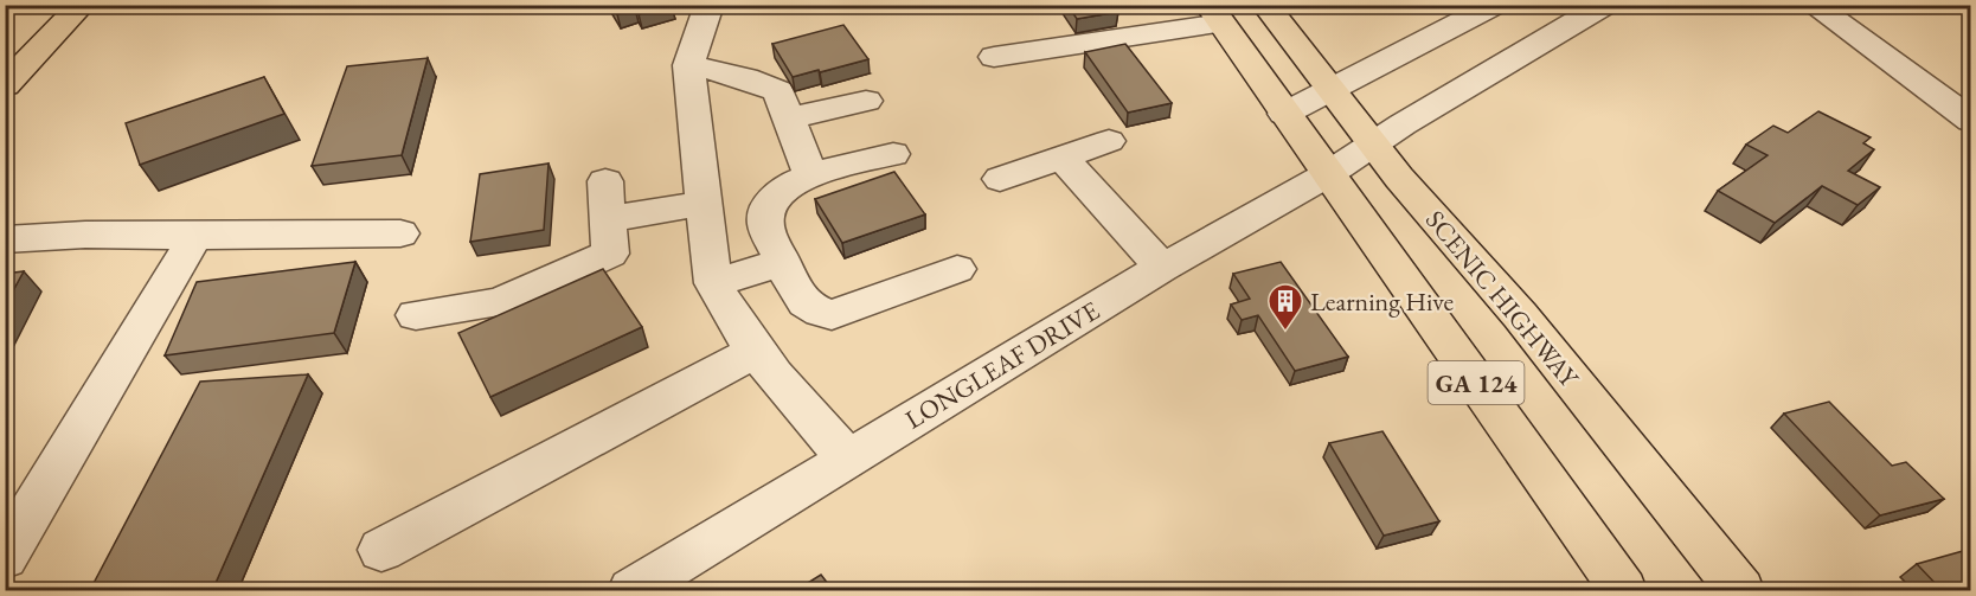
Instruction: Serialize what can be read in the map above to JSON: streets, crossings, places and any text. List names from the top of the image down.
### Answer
{
  "streets": {
    "main road": ["SCENIC HIGHWAY", "GA 124"],
    "street": ["LONGLEAF DRIVE"]
  },
  "crossings": [
    ["SCENIC HIGHWAY", "LONGLEAF DRIVE"],
    ["LONGLEAF DRIVE", "GA 124"]
  ],
  "places": {
    "building": ["Learning Hive"]
  }
}
